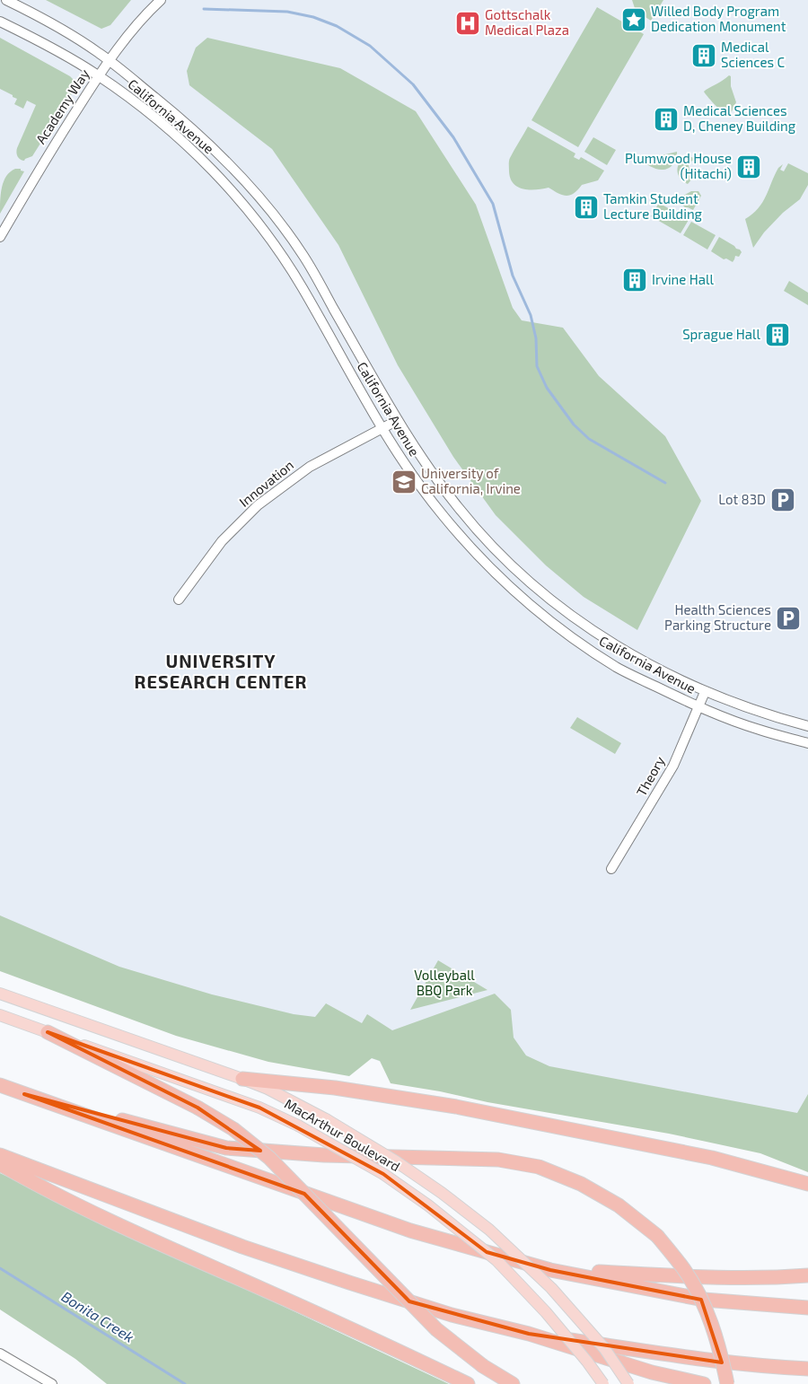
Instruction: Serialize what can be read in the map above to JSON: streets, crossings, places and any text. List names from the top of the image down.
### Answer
{
  "streets": {
    "main road": ["MacArthur Boulevard"],
    "street": [
      "Academy Way",
      "California Avenue",
      "Innovation",
      "Theory"
    ]
  },
  "crossings": [
    ["Academy Way", "California Avenue"],
    ["California Avenue", "Innovation"],
    ["California Avenue", "Theory"]
  ],
  "districts": ["UNIVERSITY RESEARCH CENTER"],
  "water": ["Bonita Creek"],
  "parks": ["Volleyball BBQ Park"],
  "places": {
    "place": ["Willed Body Program Dedication Monument"],
    "hospital": ["Gottschalk Medical Plaza"],
    "building": [
      "Medical Sciences C",
      "Medical Sciences D, Cheney Building",
      "Plumwood House (Hitachi)",
      "Tamkin Student Lecture Building",
      "Irvine Hall",
      "Sprague Hall"
    ],
    "school or university": ["University of California, Irvine"],
    "parking": ["Lot 83D", "Health Sciences Parking Structure"]
  }
}
